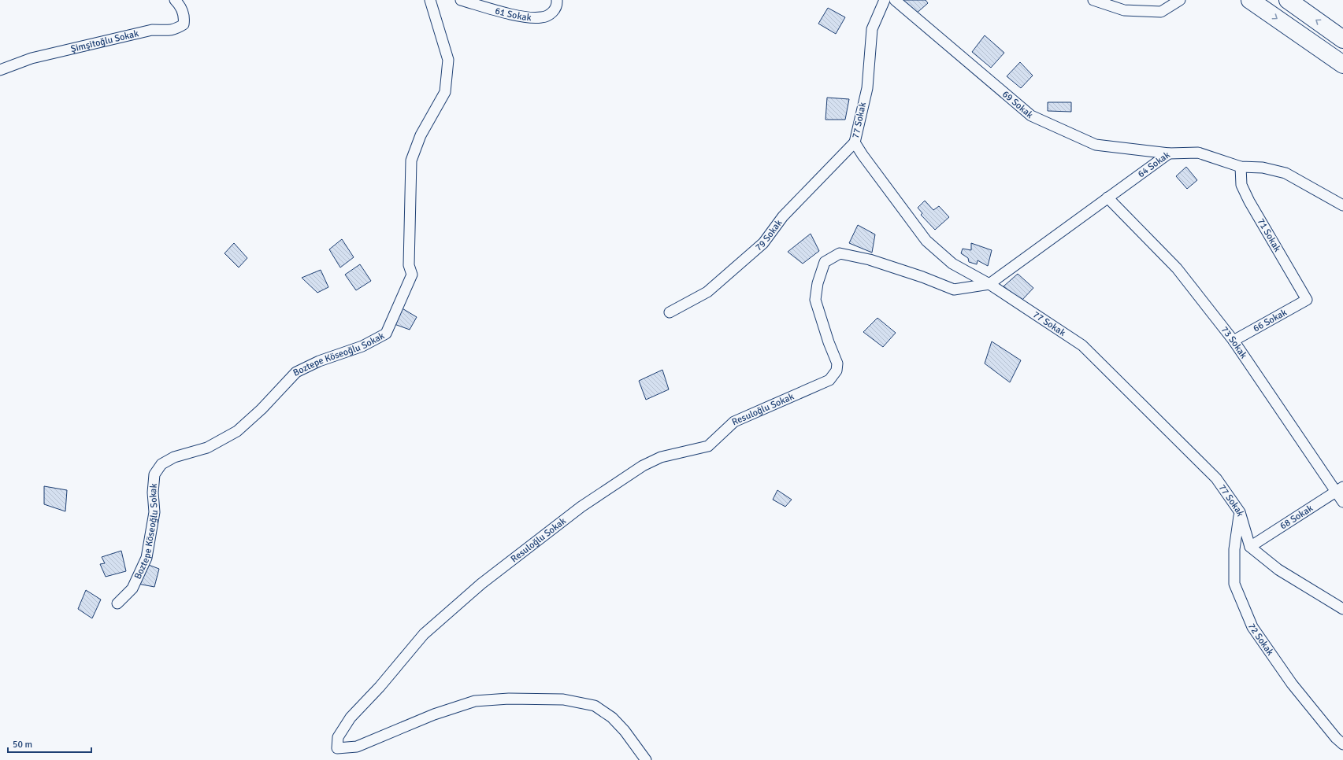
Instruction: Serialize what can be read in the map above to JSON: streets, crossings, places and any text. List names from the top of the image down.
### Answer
{
  "streets": {
    "street": [
      "61 Sokak",
      "Şimşitoğlu Sokak",
      "69 Sokak",
      "77 Sokak",
      "64 Sokak",
      "79 Sokak",
      "71 Sokak",
      "66 Sokak",
      "73 Sokak",
      "Boztepe Köseoğlu Sokak",
      "Resuloğlu Sokak",
      "68 Sokak",
      "72 Sokak"
    ]
  },
  "crossings": [
    ["69 Sokak", "64 Sokak"],
    ["77 Sokak", "64 Sokak"],
    ["77 Sokak", "79 Sokak"],
    ["77 Sokak", "Resuloğlu Sokak"],
    ["77 Sokak", "68 Sokak"],
    ["77 Sokak", "72 Sokak"],
    ["64 Sokak", "71 Sokak"],
    ["64 Sokak", "73 Sokak"],
    ["64 Sokak", "Resuloğlu Sokak"],
    ["71 Sokak", "66 Sokak"],
    ["66 Sokak", "73 Sokak"],
    ["73 Sokak", "68 Sokak"]
  ],
  "scale_bar": "50 m"
}
